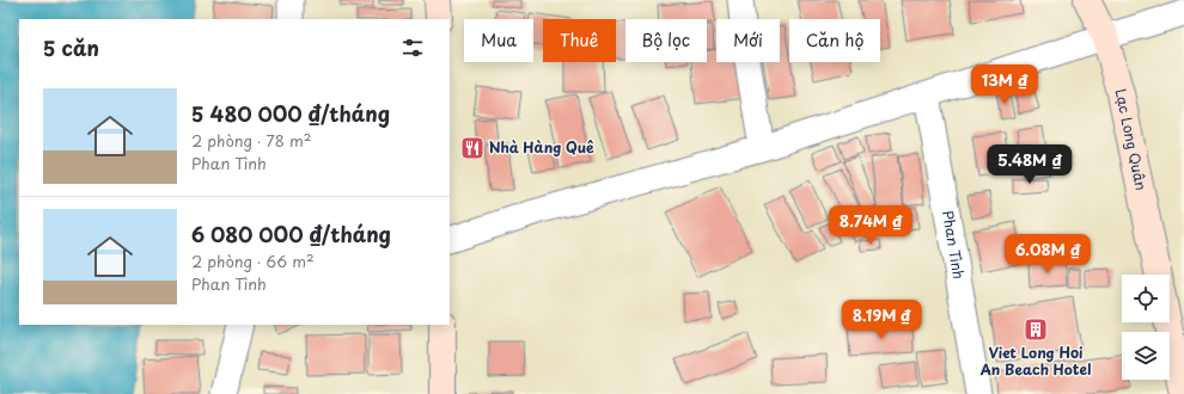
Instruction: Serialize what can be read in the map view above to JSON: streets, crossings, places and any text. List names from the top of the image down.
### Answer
{
  "streets": {
    "main road": ["Lạc Long Quân"],
    "street": ["Phan Tình"]
  },
  "places": {
    "restaurant": ["Nhà Hàng Quê"],
    "building": ["Viet Long Hoi An Beach Hotel"]
  },
  "page": {
    "chip": [
      "Mua",
      "Thuê",
      "Bộ lọc",
      "Mới",
      "Căn hộ"
    ],
    "heading": "5 căn",
    "price": [
      "13M ₫",
      "5.48M ₫",
      "8.74M ₫",
      "6.08M ₫",
      "8.19M ₫"
    ],
    "list": [
      {
        "name": "5 480 000 ₫/tháng",
        "note": "2 phòng · 78 m² · Phan Tình"
      },
      {
        "name": "6 080 000 ₫/tháng",
        "note": "2 phòng · 66 m² · Phan Tình"
      }
    ]
  }
}
